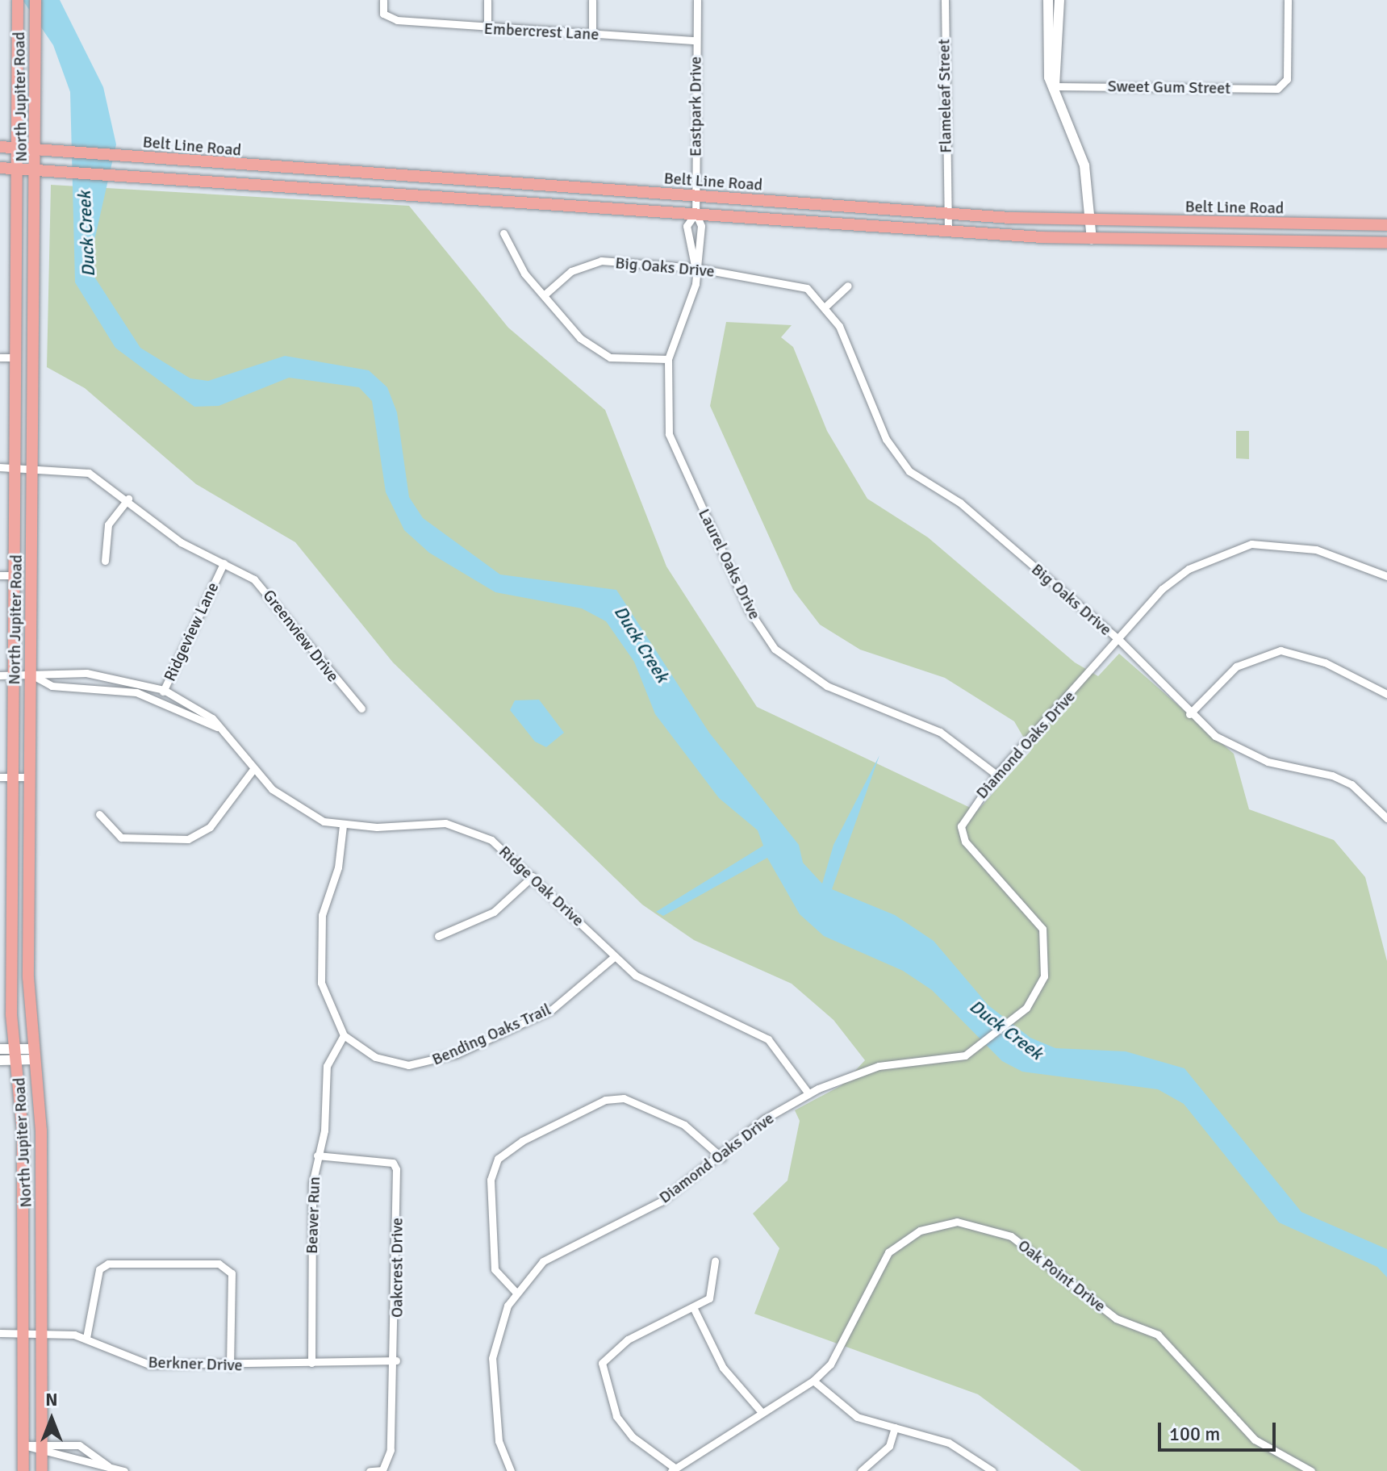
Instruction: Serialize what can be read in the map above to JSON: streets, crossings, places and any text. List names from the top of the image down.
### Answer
{
  "streets": {
    "main road": ["North Jupiter Road", "Belt Line Road"],
    "street": [
      "Embercrest Lane",
      "Sweet Gum Street",
      "Flameleaf Street",
      "Eastpark Drive",
      "Big Oaks Drive",
      "Laurel Oaks Drive",
      "Ridgeview Lane",
      "Greenview Drive",
      "Diamond Oaks Drive",
      "Ridge Oak Drive",
      "Bending Oaks Trail",
      "Beaver Run",
      "Oakcrest Drive",
      "Oak Point Drive",
      "Berkner Drive"
    ]
  },
  "crossings": [
    ["Embercrest Lane", "Eastpark Drive"],
    ["Flameleaf Street", "Belt Line Road"],
    ["North Jupiter Road", "Belt Line Road"],
    ["North Jupiter Road", "Greenview Drive"],
    ["North Jupiter Road", "Ridge Oak Drive"],
    ["North Jupiter Road", "Berkner Drive"],
    ["Eastpark Drive", "Belt Line Road"],
    ["Eastpark Drive", "Laurel Oaks Drive"],
    ["Belt Line Road", "Laurel Oaks Drive"],
    ["Big Oaks Drive", "Laurel Oaks Drive"],
    ["Big Oaks Drive", "Diamond Oaks Drive"],
    ["Laurel Oaks Drive", "Diamond Oaks Drive"],
    ["Ridgeview Lane", "Greenview Drive"],
    ["Ridgeview Lane", "Ridge Oak Drive"],
    ["Diamond Oaks Drive", "Ridge Oak Drive"],
    ["Ridge Oak Drive", "Bending Oaks Trail"],
    ["Bending Oaks Trail", "Beaver Run"],
    ["Beaver Run", "Oakcrest Drive"],
    ["Beaver Run", "Berkner Drive"],
    ["Oakcrest Drive", "Berkner Drive"]
  ],
  "water": ["Duck Creek"],
  "scale_bar": "100 m",
  "north": "top"
}
